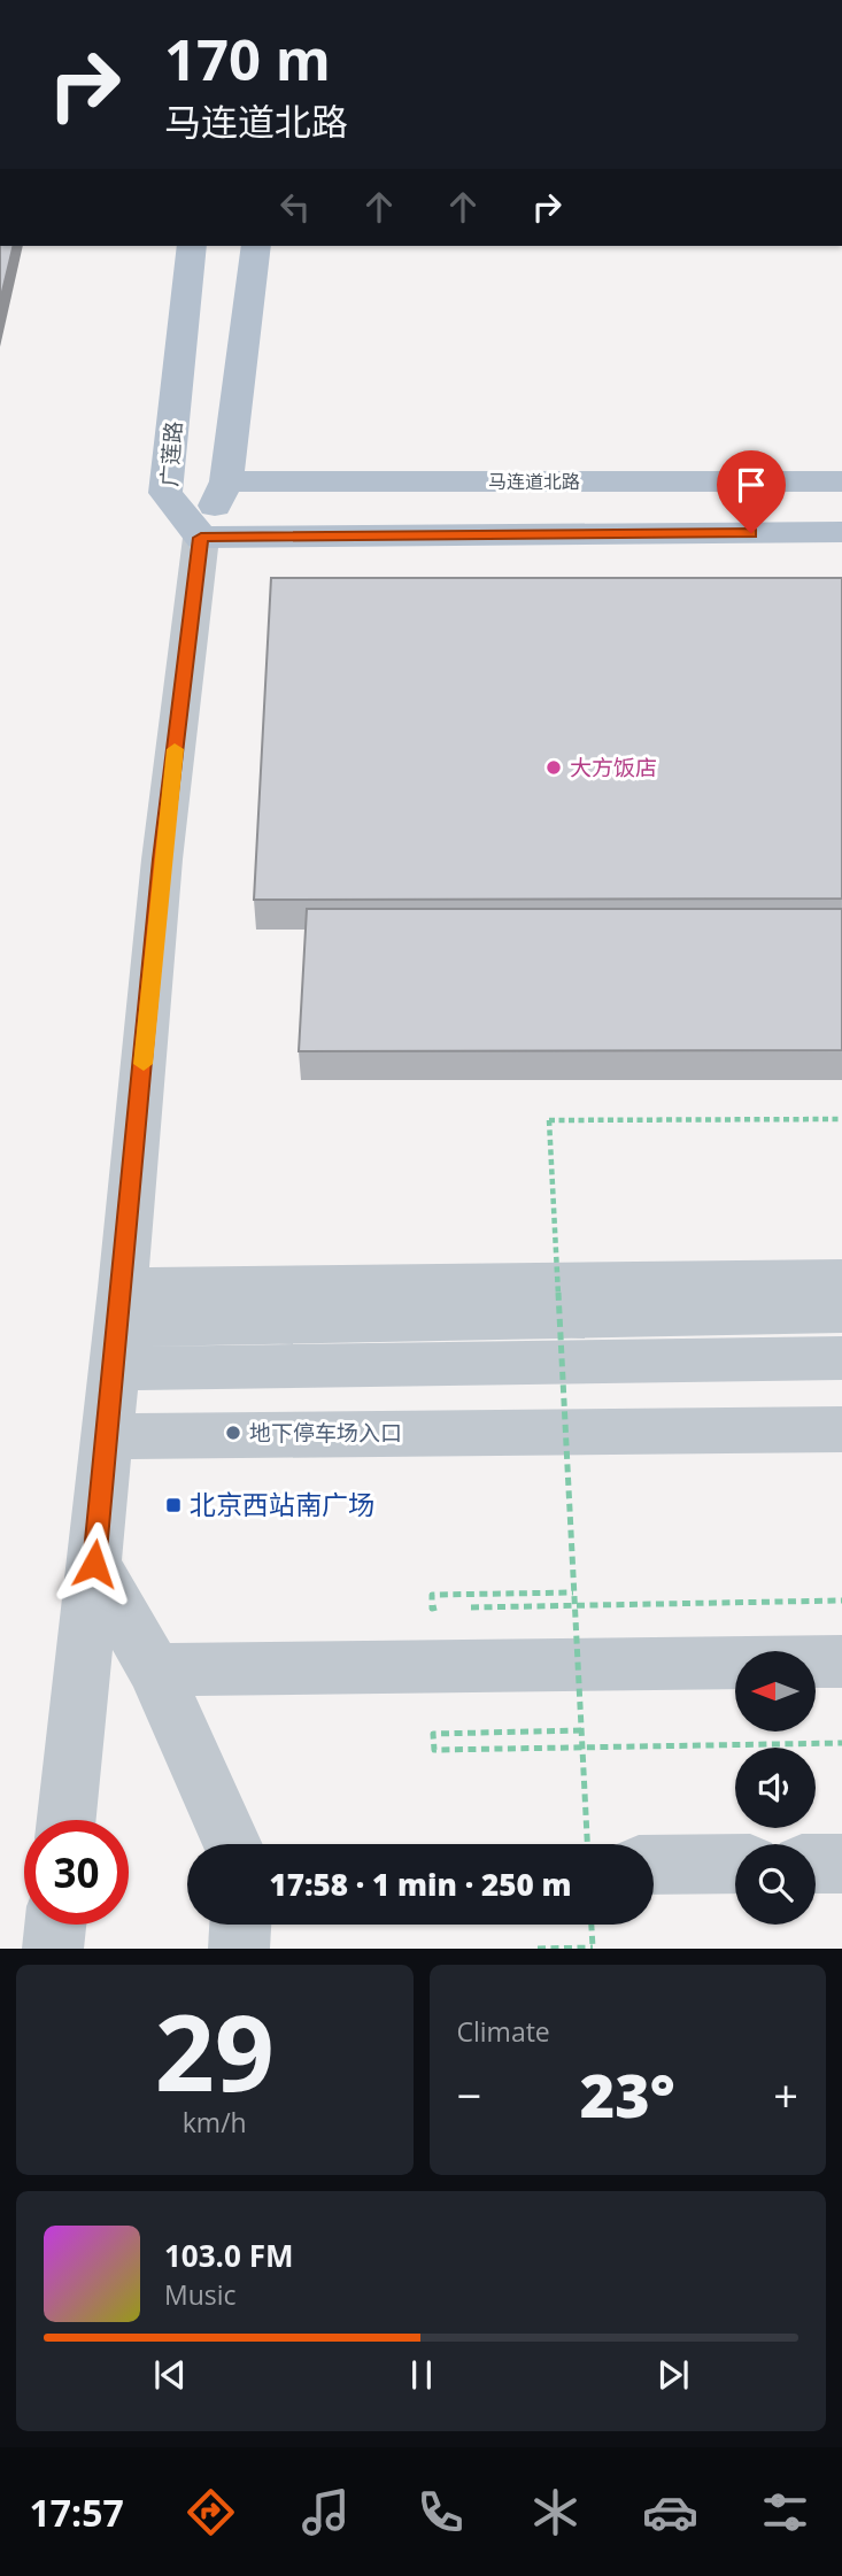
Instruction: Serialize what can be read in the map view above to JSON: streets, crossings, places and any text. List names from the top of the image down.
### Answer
{
  "streets": {
    "main road": ["广莲路", "马连道北路"]
  },
  "places": {
    "other": ["大方饭店", "地下停车场入口"],
    "transit": ["北京西站南广场"]
  },
  "north": "left",
  "page": {
    "turn": ["170 m", "马连道北路"],
    "limit": "30",
    "trip": "17:58 · 1 min · 250 m",
    "tile": [
      ["29", "km/h"],
      "Climate"
    ],
    "heat": ["−", "23°", "+"],
    "song": ["103.0 FM", "Music"],
    "tabs": "17:57"
  }
}
